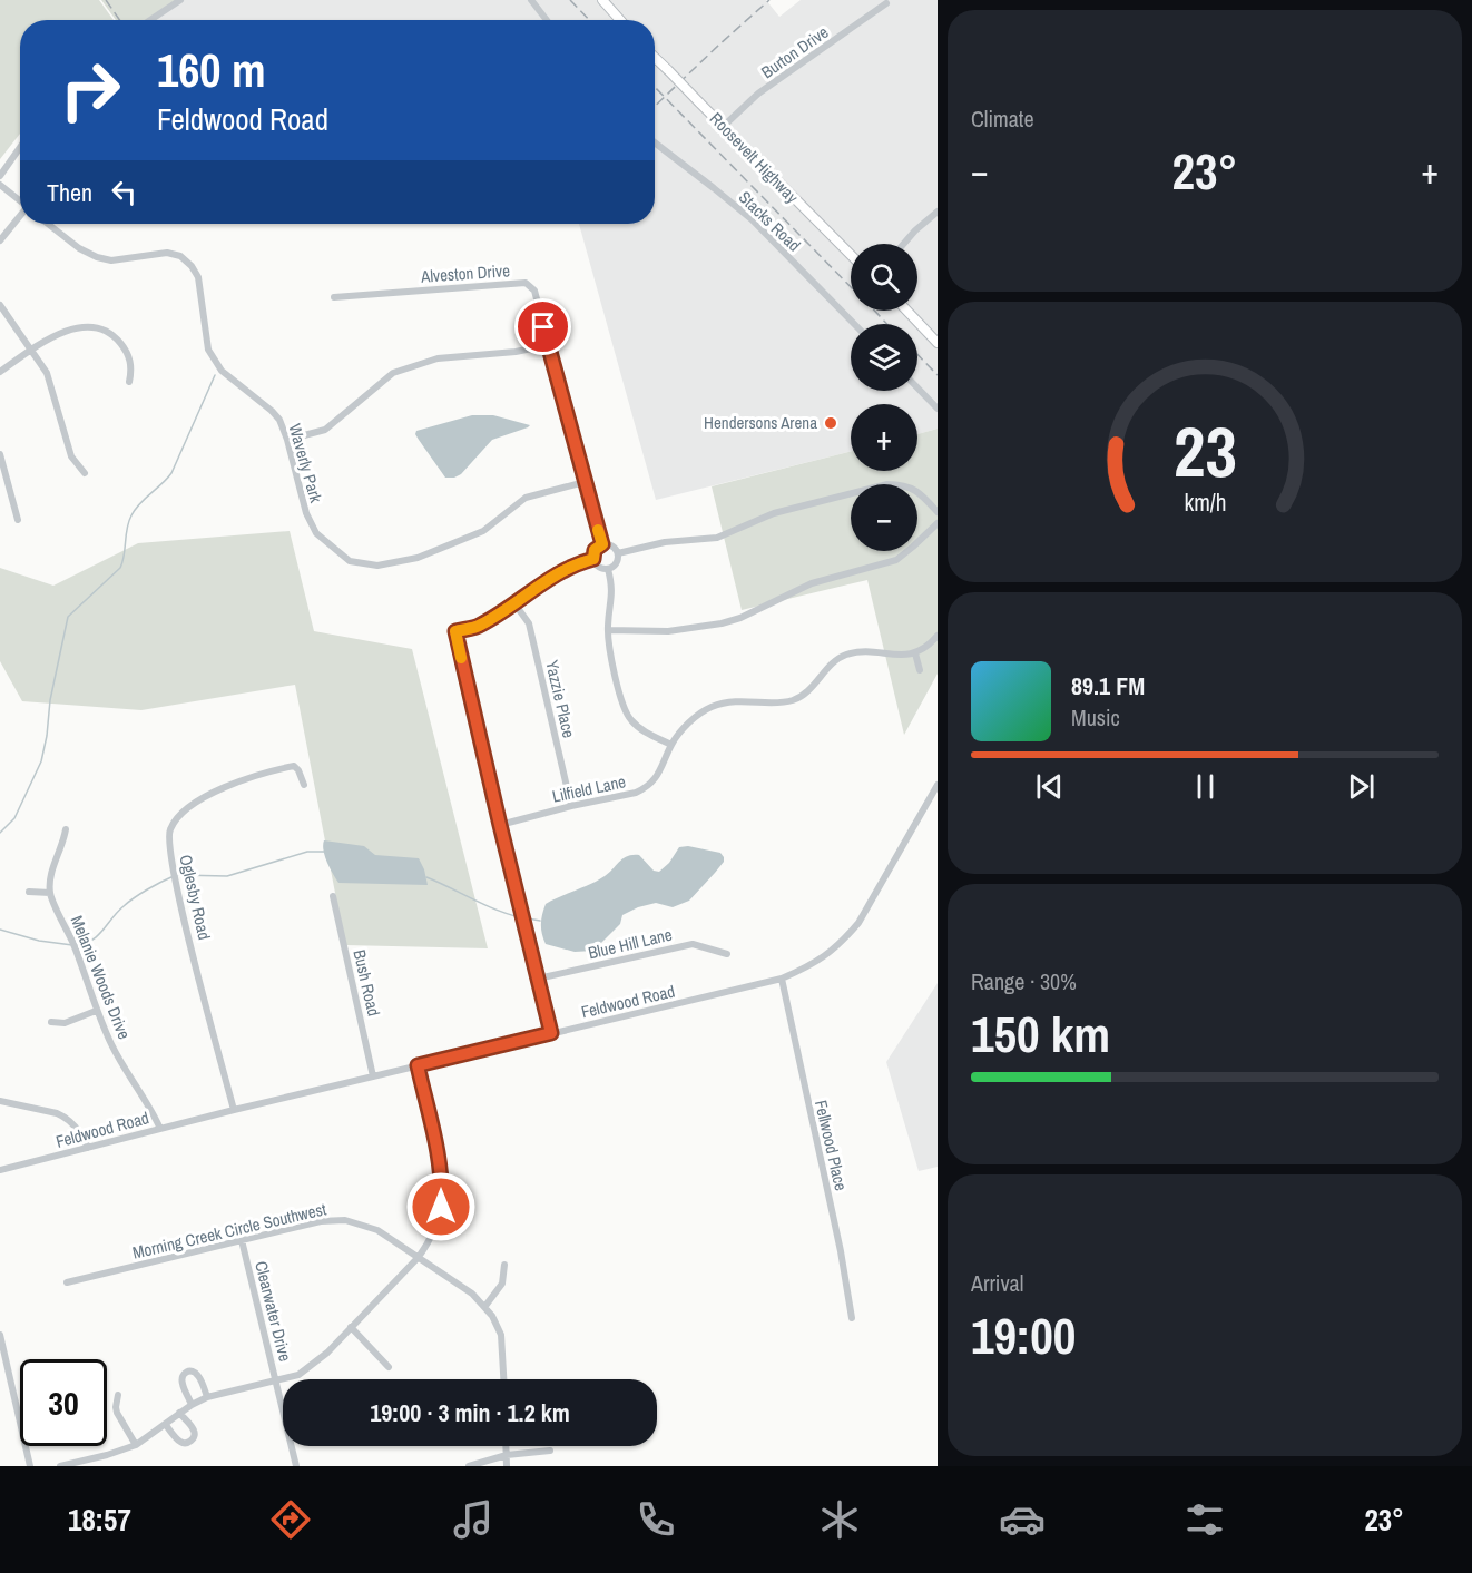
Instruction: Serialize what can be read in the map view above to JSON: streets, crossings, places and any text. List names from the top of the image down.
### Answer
{
  "streets": {
    "main road": ["Roosevelt Highway"],
    "street": [
      "Burton Drive",
      "Stacks Road",
      "Alveston Drive",
      "Waverly Park",
      "Yazzie Place",
      "Lilfield Lane",
      "Oglesby Road",
      "Blue Hill Lane",
      "Melanie Woods Drive",
      "Bush Road",
      "Feldwood Road",
      "Fellwood Place",
      "Morning Creek Circle Southwest",
      "Clearwater Drive"
    ]
  },
  "crossings": [
    ["Burton Drive", "Roosevelt Highway"],
    ["Alveston Drive", "Waverly Park"],
    ["Yazzie Place", "Lilfield Lane"],
    ["Oglesby Road", "Feldwood Road"],
    ["Melanie Woods Drive", "Feldwood Road"],
    ["Bush Road", "Feldwood Road"],
    ["Feldwood Road", "Fellwood Place"],
    ["Morning Creek Circle Southwest", "Clearwater Drive"]
  ],
  "places": ["Hendersons Arena"],
  "page": {
    "tile": [
      "Climate",
      ["Range · 30%", "150 km"],
      ["Arrival", "19:00"]
    ],
    "turn": ["160 m", "Feldwood Road"],
    "heat": ["−", "23°", "+"],
    "then": "Then",
    "map_buttons": ["+", "−"],
    "song": ["89.1 FM", "Music"],
    "limit": "30",
    "trip": "19:00 · 3 min · 1.2 km",
    "tabs": ["18:57", "23°"],
    "gauge": ["23", "km/h"]
  }
}
